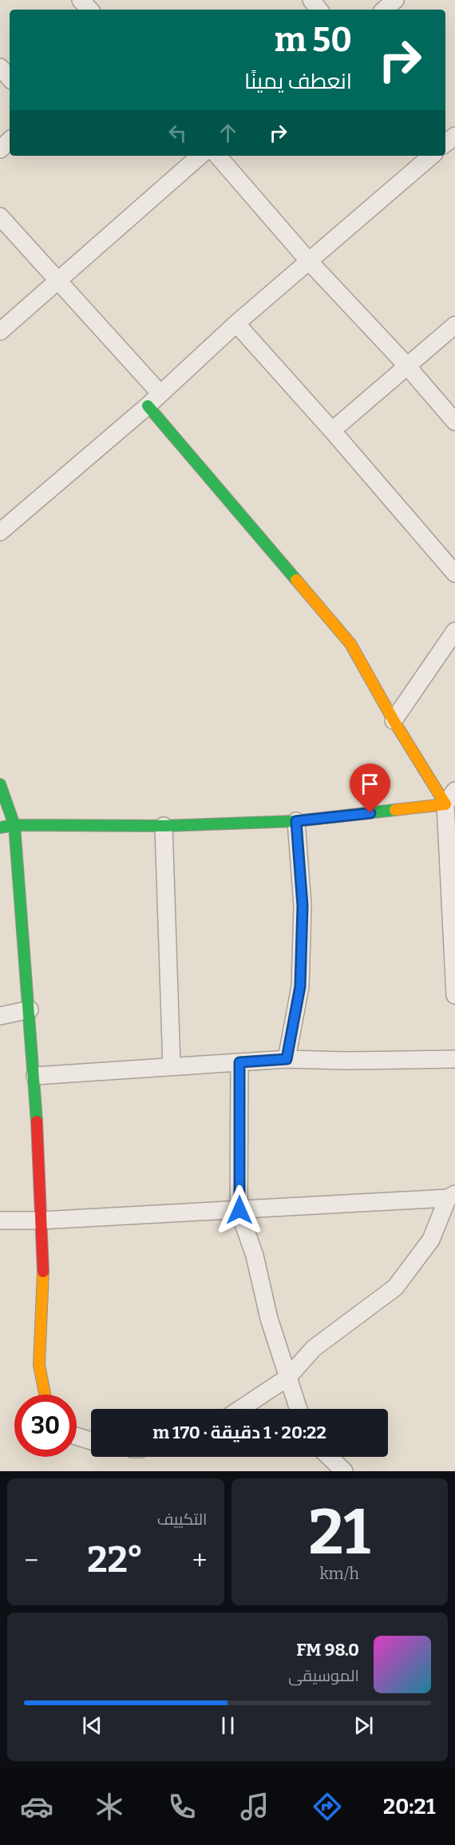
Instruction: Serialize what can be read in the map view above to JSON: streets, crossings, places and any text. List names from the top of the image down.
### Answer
{
  "page": {
    "turn": ["50 m", "انعطف يمينًا"],
    "limit": "30",
    "trip": "20:22 · 1 دقيقة · 170 m",
    "tile": [
      ["21", "km/h"],
      "التكييف"
    ],
    "heat": ["−", "22°", "+"],
    "song": ["98.0 FM", "الموسيقى"],
    "tabs": "20:21"
  }
}
